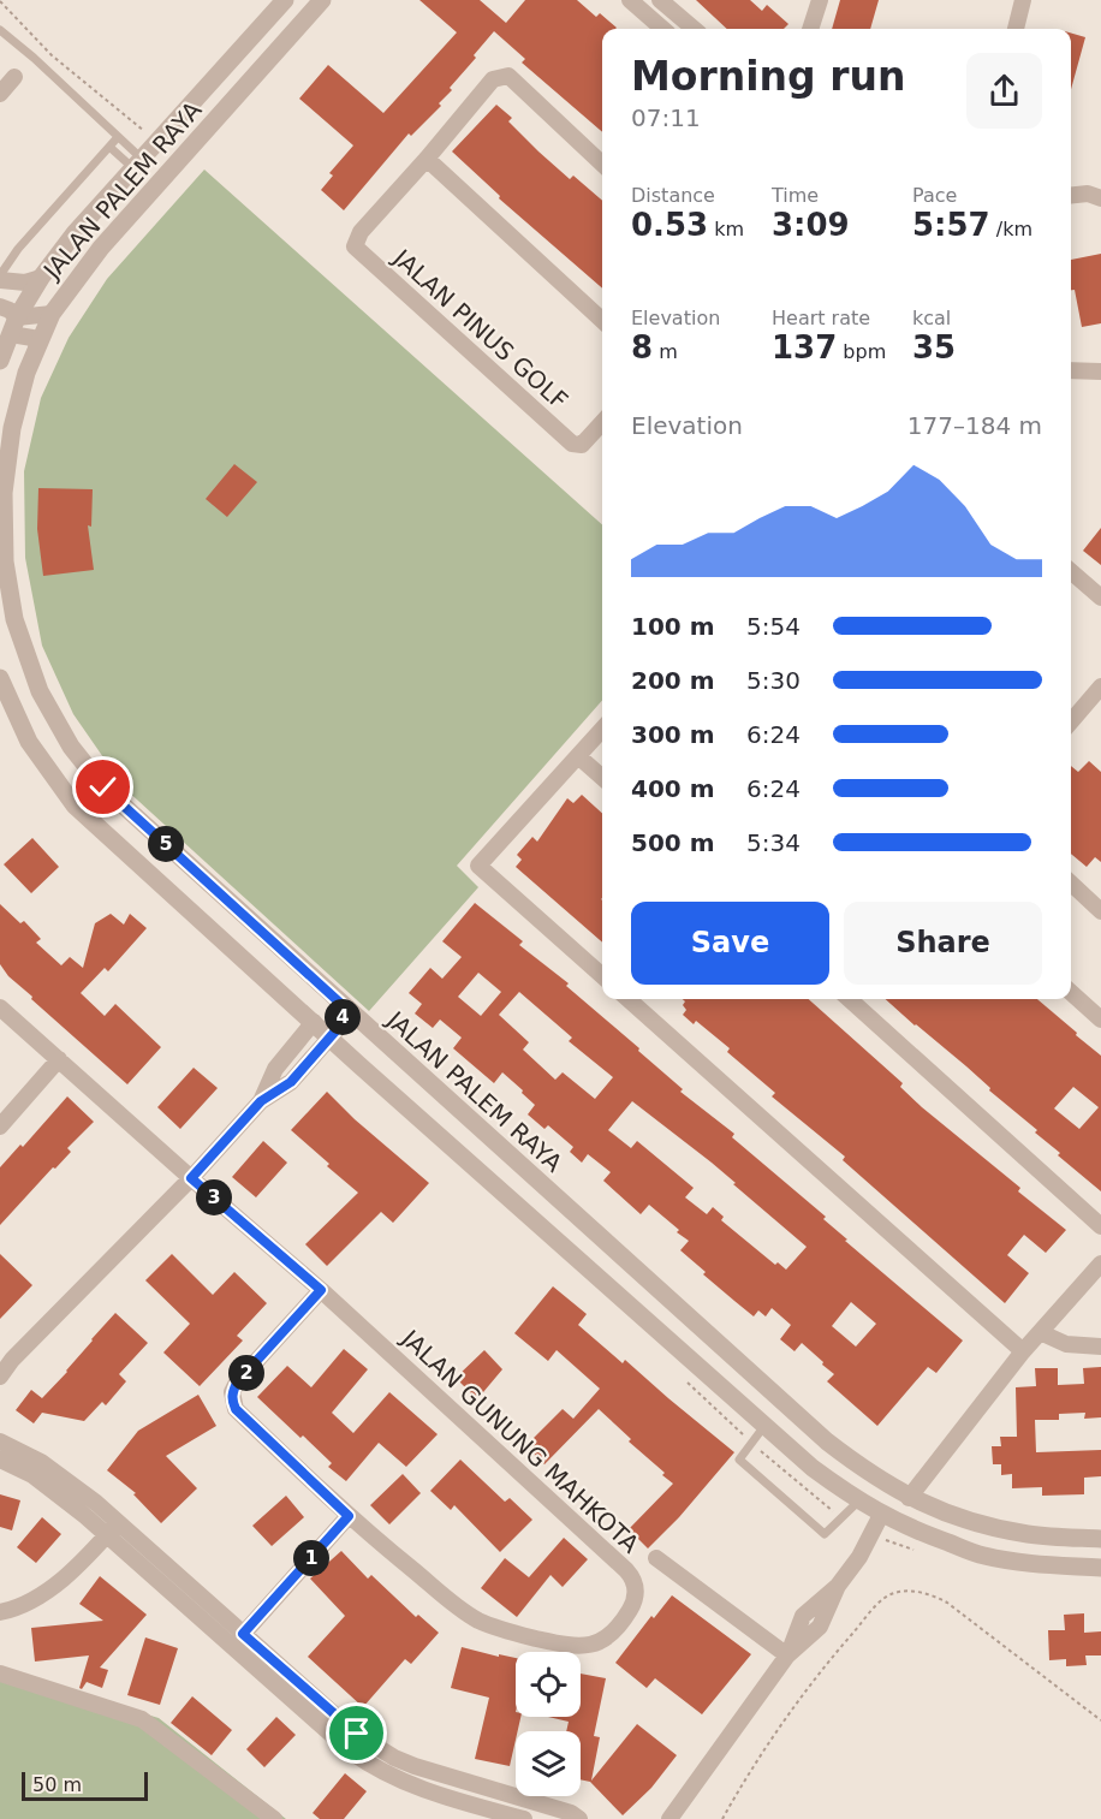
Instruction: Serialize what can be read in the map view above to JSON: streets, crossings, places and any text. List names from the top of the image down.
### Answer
{
  "streets": {
    "street": ["JALAN PALEM RAYA", "JALAN PINUS GOLF", "JALAN GUNUNG MAHKOTA"]
  },
  "scale_bar": "50 m",
  "page": {
    "heading": ["Morning run", "07:11"],
    "stats": [
      ["Distance", "0.53 km"],
      ["Time", "3:09"],
      ["Pace", "5:57 /km"],
      ["Elevation", "8 m"],
      ["Heart rate", "137 bpm"],
      ["kcal", "35"]
    ],
    "chart": ["Elevation", "177–184 m"],
    "list": [
      {
        "name": "100 m",
        "note": "5:54"
      },
      {
        "name": "200 m",
        "note": "5:30"
      },
      {
        "name": "300 m",
        "note": "6:24"
      },
      {
        "name": "400 m",
        "note": "6:24"
      },
      {
        "name": "500 m",
        "note": "5:34"
      }
    ],
    "pins": [
      "5",
      "4",
      "3",
      "2",
      "1"
    ],
    "buttons": ["Save", "Share"],
    "scale": "50 m"
  }
}
